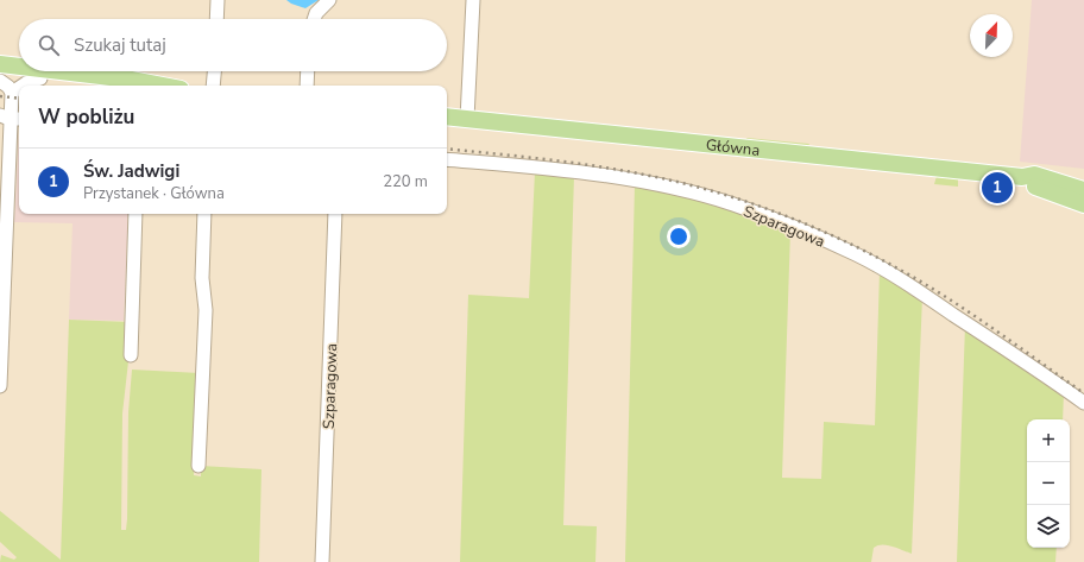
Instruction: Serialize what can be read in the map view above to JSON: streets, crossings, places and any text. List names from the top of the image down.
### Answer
{
  "streets": {
    "main road": ["Główna"],
    "street": ["Szparagowa"]
  },
  "north": "top right",
  "page": {
    "search": "Szukaj tutaj",
    "heading": "W pobliżu",
    "list": [
      {
        "mark": "1",
        "name": "Św. Jadwigi",
        "note": "Przystanek · Główna",
        "value": "220 m"
      }
    ],
    "pins": "1",
    "map_buttons": ["+", "−"]
  }
}
